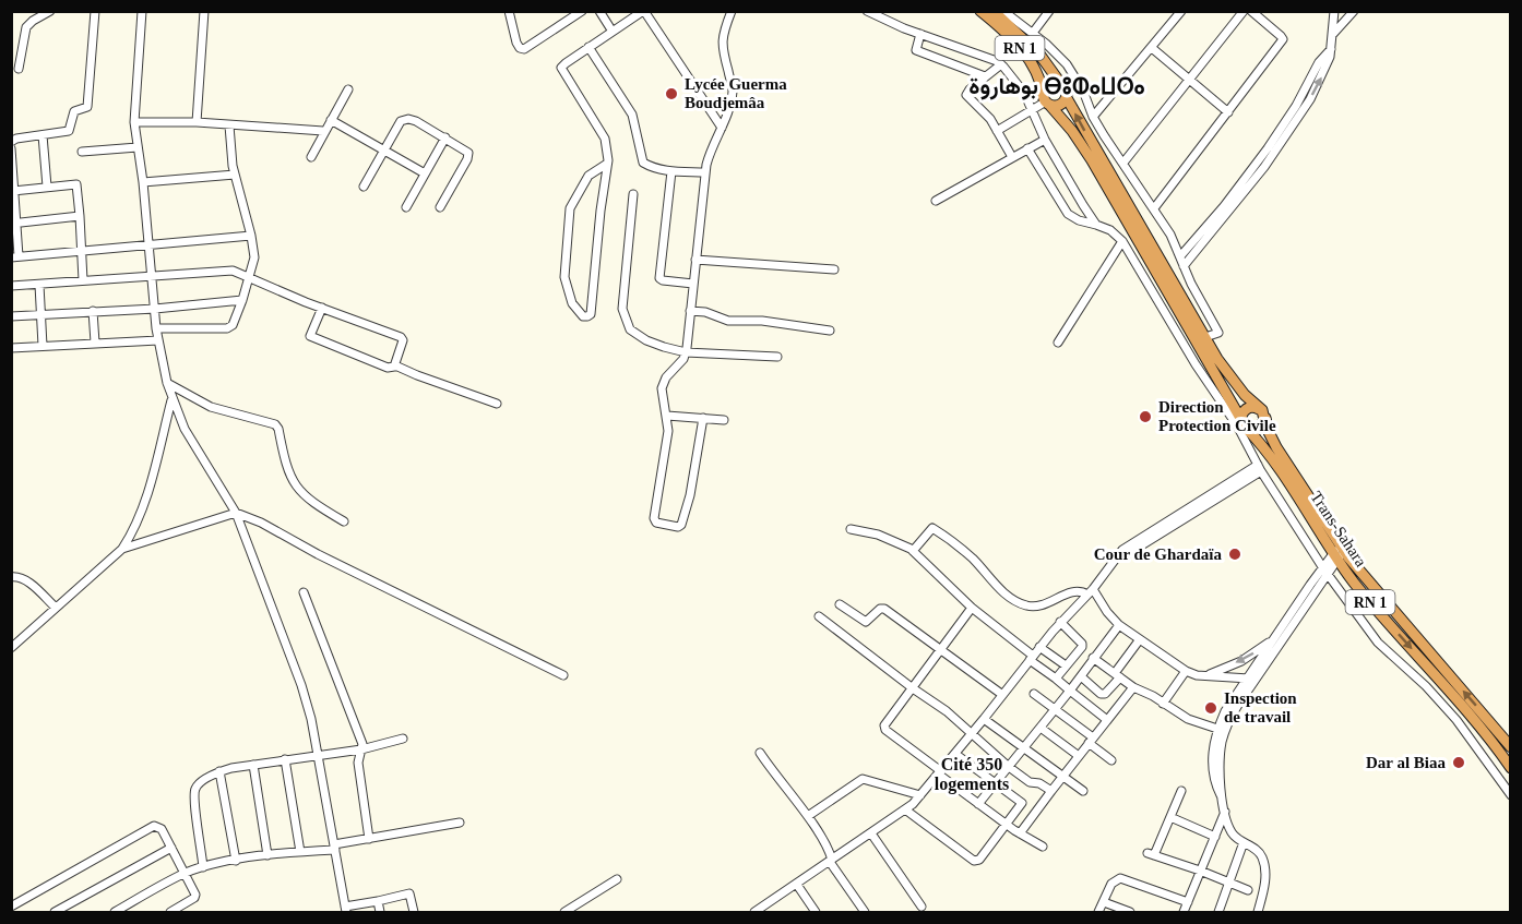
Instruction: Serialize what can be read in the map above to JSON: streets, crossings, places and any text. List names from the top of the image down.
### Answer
{
  "streets": {
    "highway": ["RN 1", "Trans-Sahara"]
  },
  "districts": ["بوهاروة ⴱⵓⵀⴰⵡⵔⴰ", "Cité 350 logements"],
  "places": [
    "Lycée Guerma Boudjemâa",
    "Direction Protection Civile",
    "Cour de Ghardaïa",
    "Inspection de travail",
    "Dar al Biaa"
  ]
}
